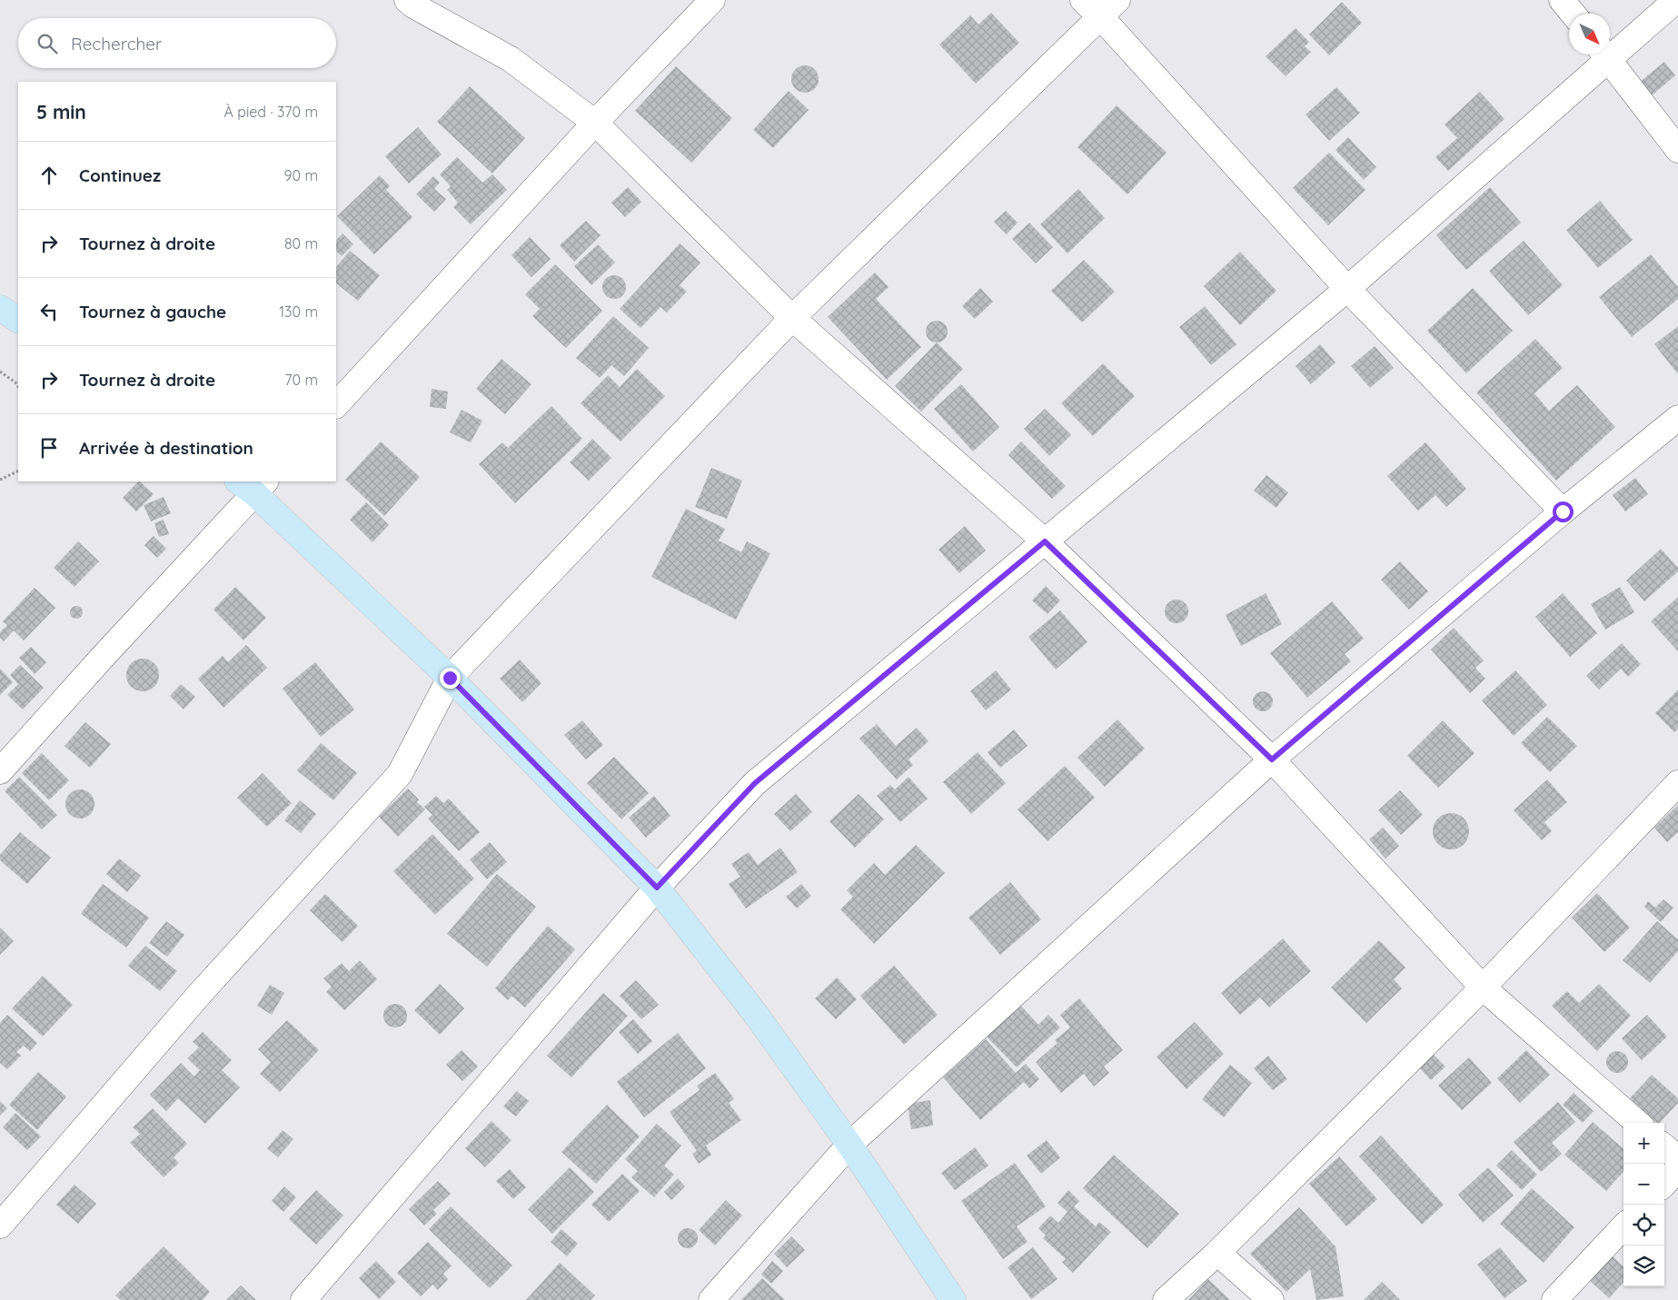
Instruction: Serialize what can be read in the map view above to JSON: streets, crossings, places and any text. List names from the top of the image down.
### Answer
{
  "north": "bottom right",
  "page": {
    "search": "Rechercher",
    "heading": ["5 min", "À pied · 370 m"],
    "list": [
      ["Continuez", "90 m"],
      ["Tournez à droite", "80 m"],
      ["Tournez à gauche", "130 m"],
      ["Tournez à droite", "70 m"],
      "Arrivée à destination"
    ],
    "map_buttons": ["+", "−"]
  }
}
